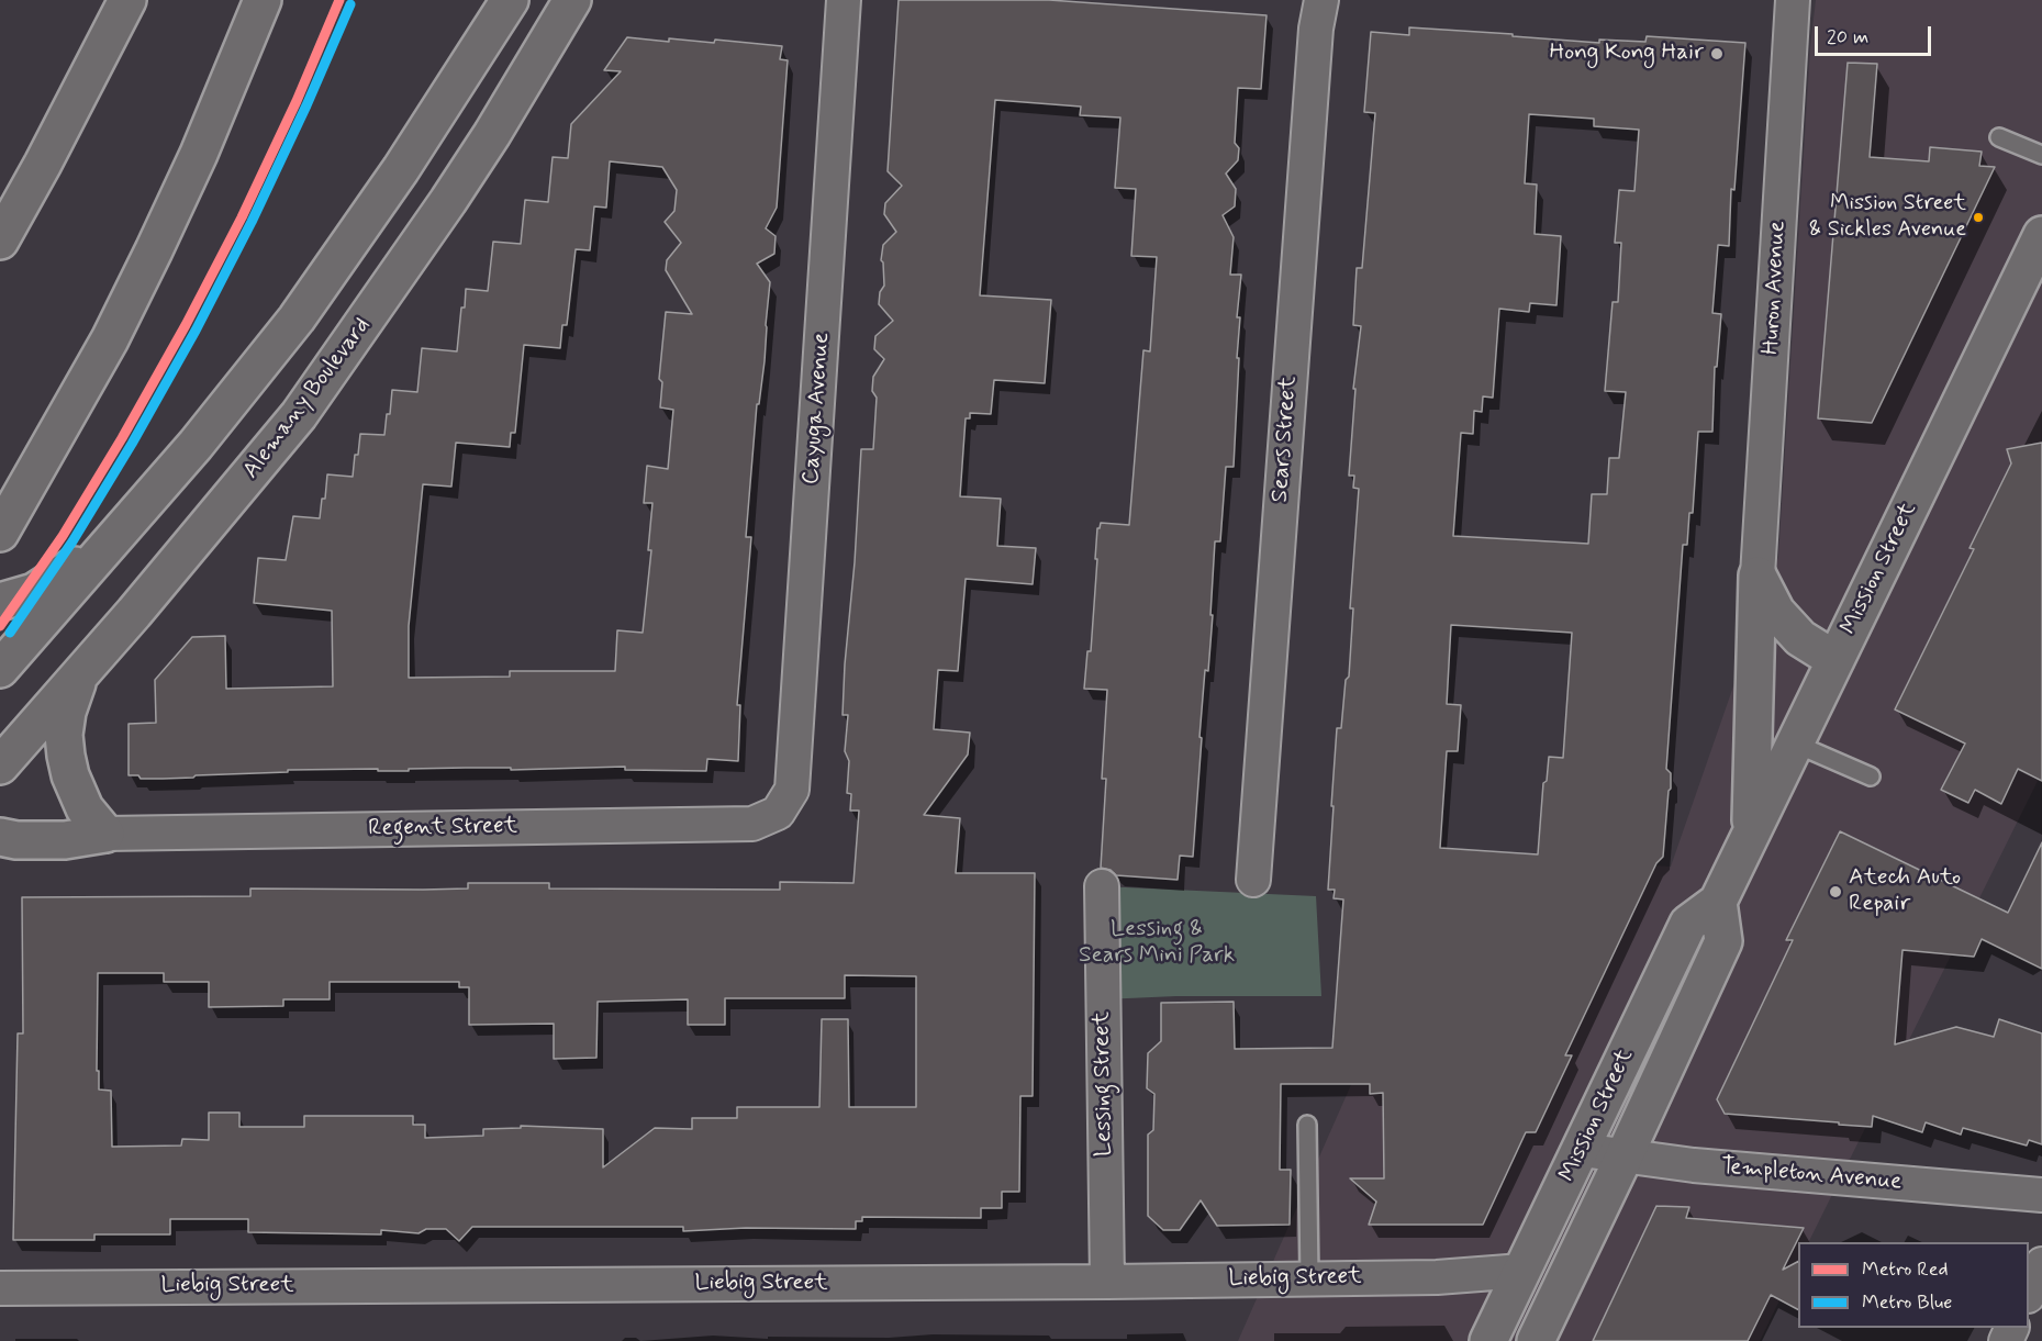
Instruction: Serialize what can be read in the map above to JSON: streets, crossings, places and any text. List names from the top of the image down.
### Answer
{
  "streets": {
    "main road": ["Alemany Boulevard", "Mission Street"],
    "street": [
      "Huron Avenue",
      "Cayuga Avenue",
      "Sears Street",
      "Regent Street",
      "Lessing Street",
      "Templeton Avenue",
      "Liebig Street"
    ]
  },
  "crossings": [
    ["Cayuga Avenue", "Regent Street"],
    ["Mission Street", "Templeton Avenue"],
    ["Mission Street", "Liebig Street"],
    ["Lessing Street", "Liebig Street"]
  ],
  "parks": ["Lessing & Sears Mini Park"],
  "places": ["Hong Kong Hair", "Mission Street & Sickles Avenue", "Atech Auto Repair"],
  "lines": ["metro line Red", "metro line Blue"],
  "legend": ["Metro Red", "Metro Blue"],
  "scale_bar": "20 m"
}
